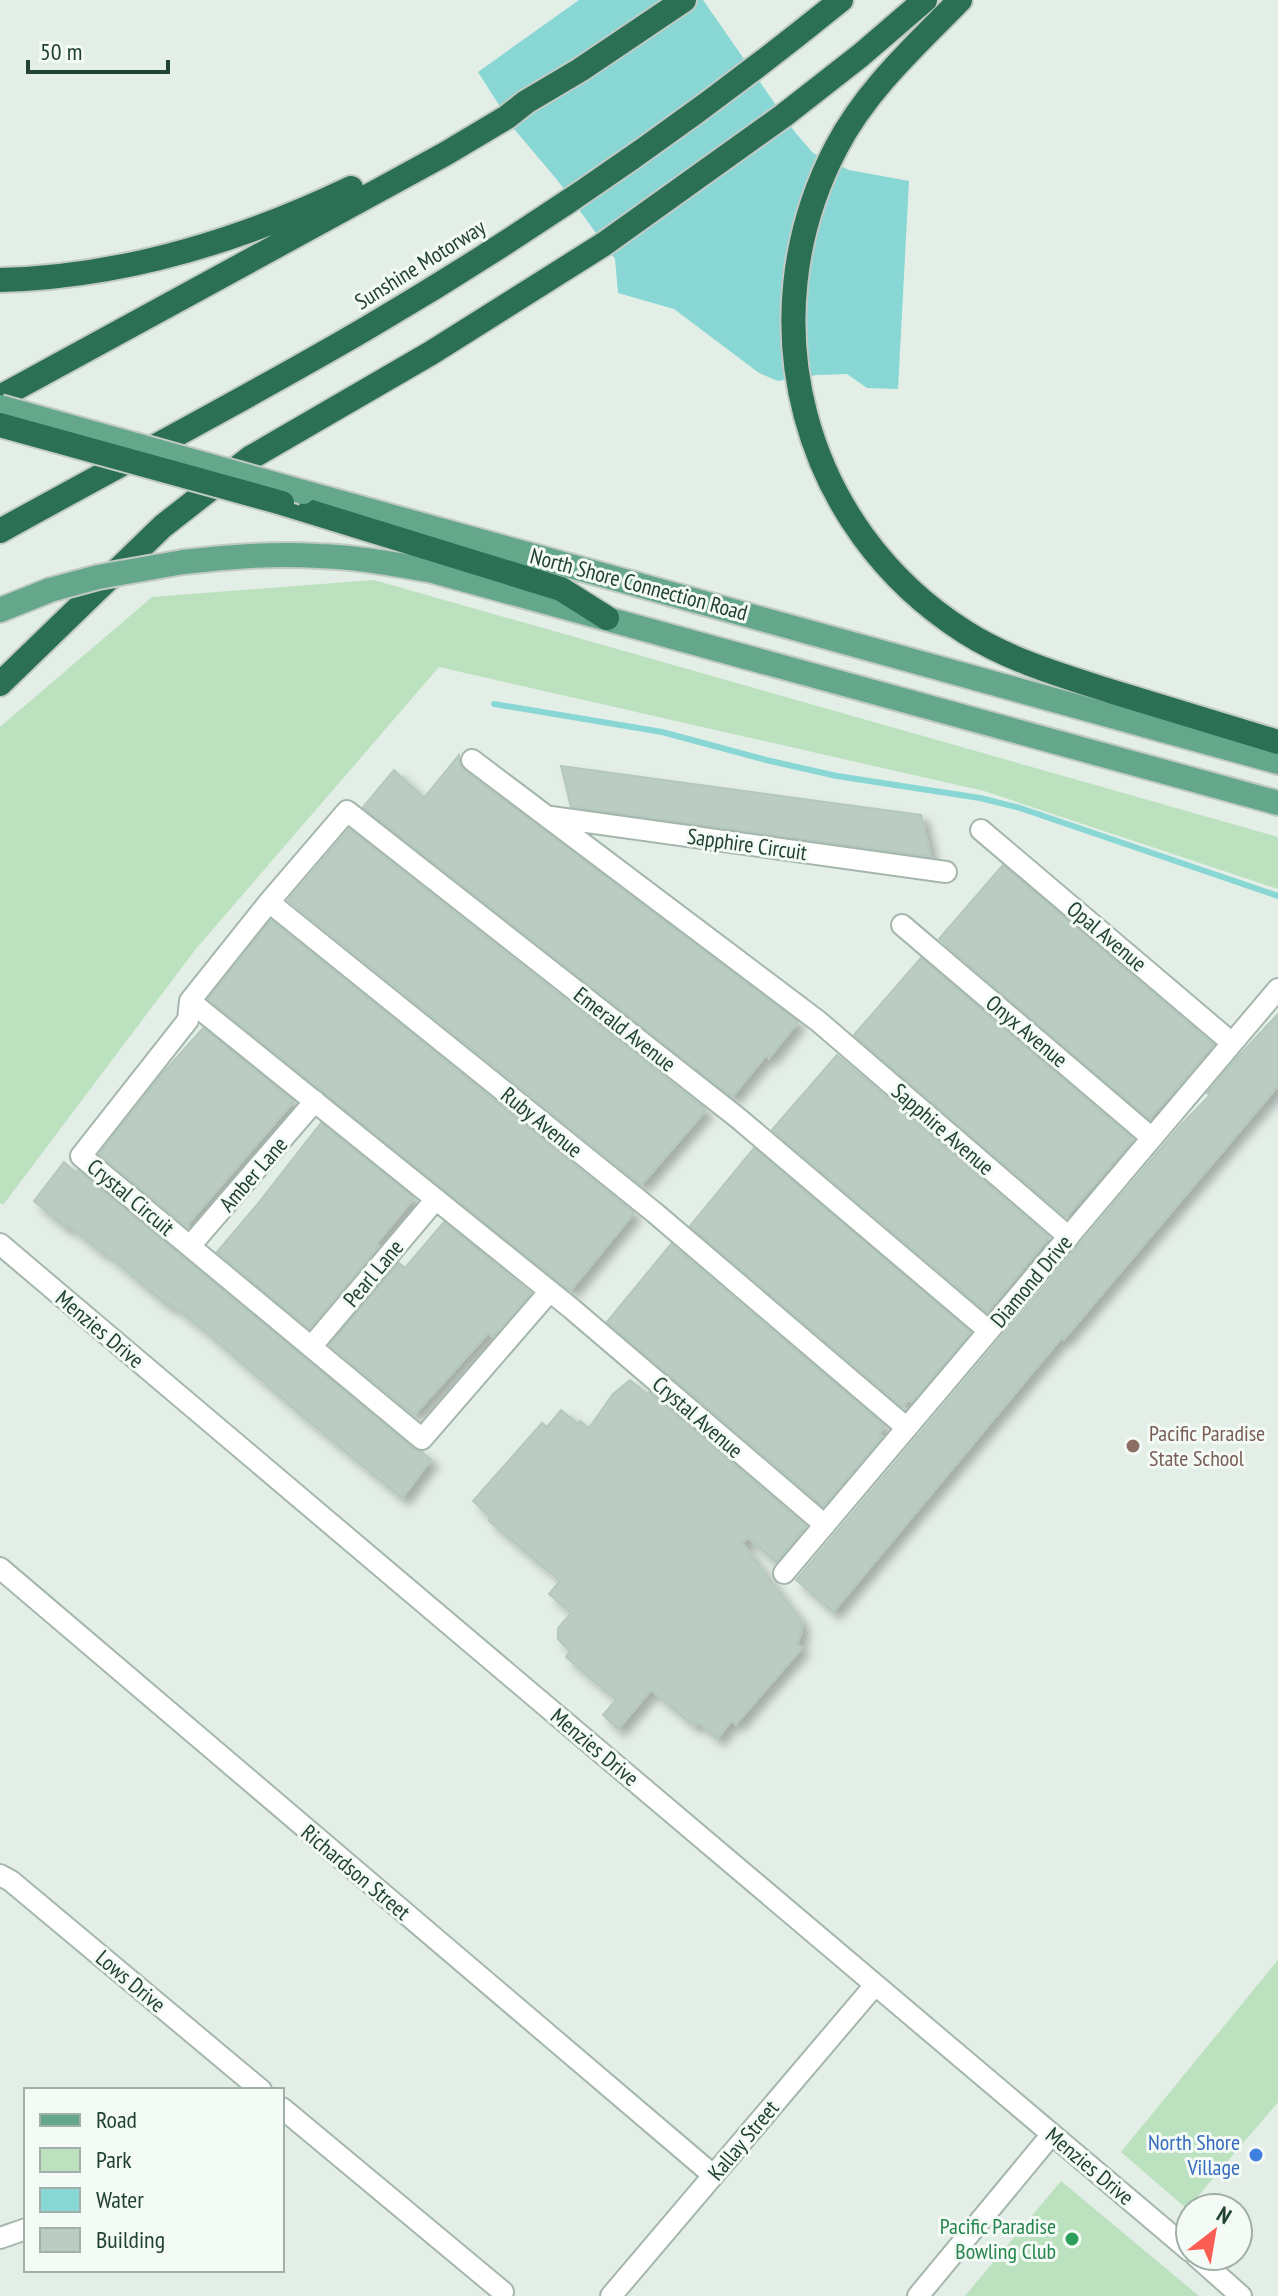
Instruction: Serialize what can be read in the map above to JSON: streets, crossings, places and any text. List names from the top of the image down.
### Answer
{
  "streets": {
    "highway": ["Sunshine Motorway"],
    "main road": ["North Shore Connection Road"],
    "street": [
      "Sapphire Circuit",
      "Opal Avenue",
      "Emerald Avenue",
      "Onyx Avenue",
      "Ruby Avenue",
      "Sapphire Avenue",
      "Amber Lane",
      "Crystal Circuit",
      "Pearl Lane",
      "Diamond Drive",
      "Menzies Drive",
      "Crystal Avenue",
      "Richardson Street",
      "Lows Drive",
      "Kallay Street"
    ]
  },
  "crossings": [
    ["Sapphire Circuit", "Sapphire Avenue"],
    ["Opal Avenue", "Diamond Drive"],
    ["Emerald Avenue", "Ruby Avenue"],
    ["Emerald Avenue", "Diamond Drive"],
    ["Onyx Avenue", "Diamond Drive"],
    ["Ruby Avenue", "Diamond Drive"],
    ["Sapphire Avenue", "Diamond Drive"],
    ["Amber Lane", "Crystal Circuit"],
    ["Crystal Circuit", "Pearl Lane"],
    ["Crystal Circuit", "Crystal Avenue"],
    ["Diamond Drive", "Crystal Avenue"],
    ["Menzies Drive", "Kallay Street"],
    ["Richardson Street", "Kallay Street"]
  ],
  "places": ["Pacific Paradise State School", "North Shore Village", "Pacific Paradise Bowling Club"],
  "legend": [
    "Road",
    "Park",
    "Water",
    "Building"
  ],
  "scale_bar": "50 m",
  "north": "top right"
}
